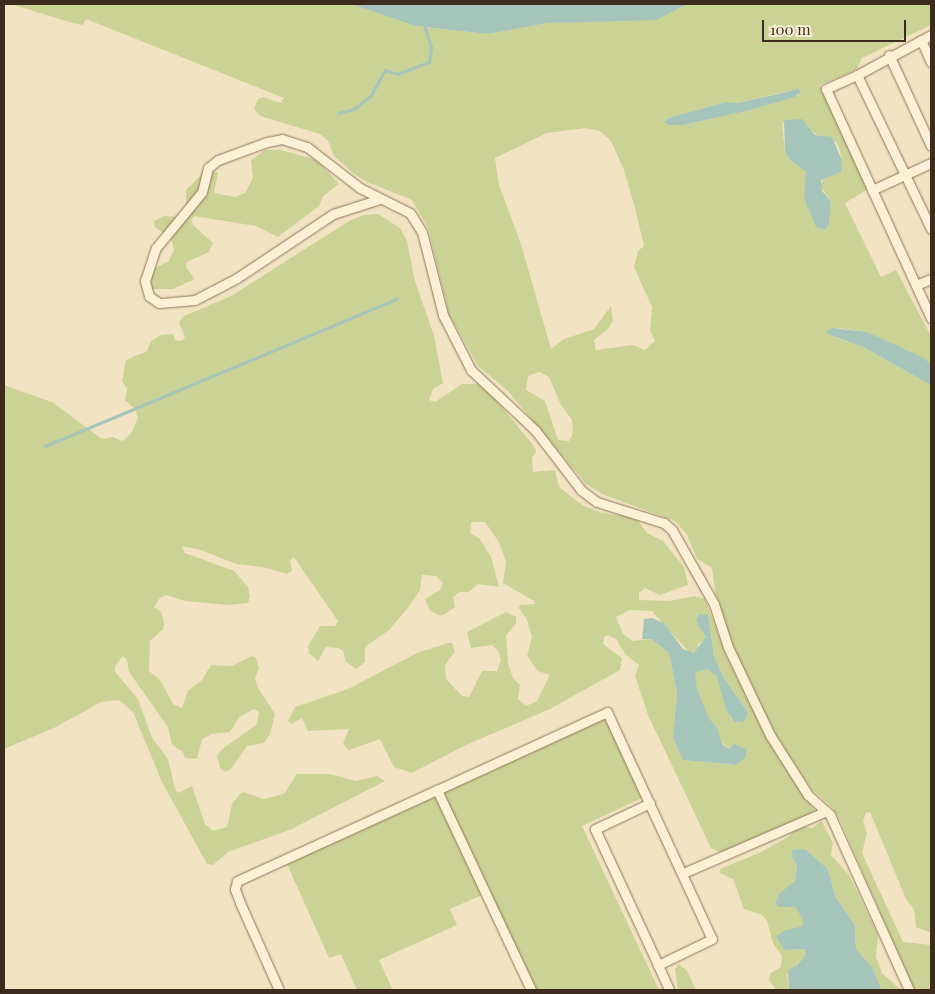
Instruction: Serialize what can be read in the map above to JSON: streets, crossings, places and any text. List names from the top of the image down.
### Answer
{
  "scale_bar": "100 m"
}
